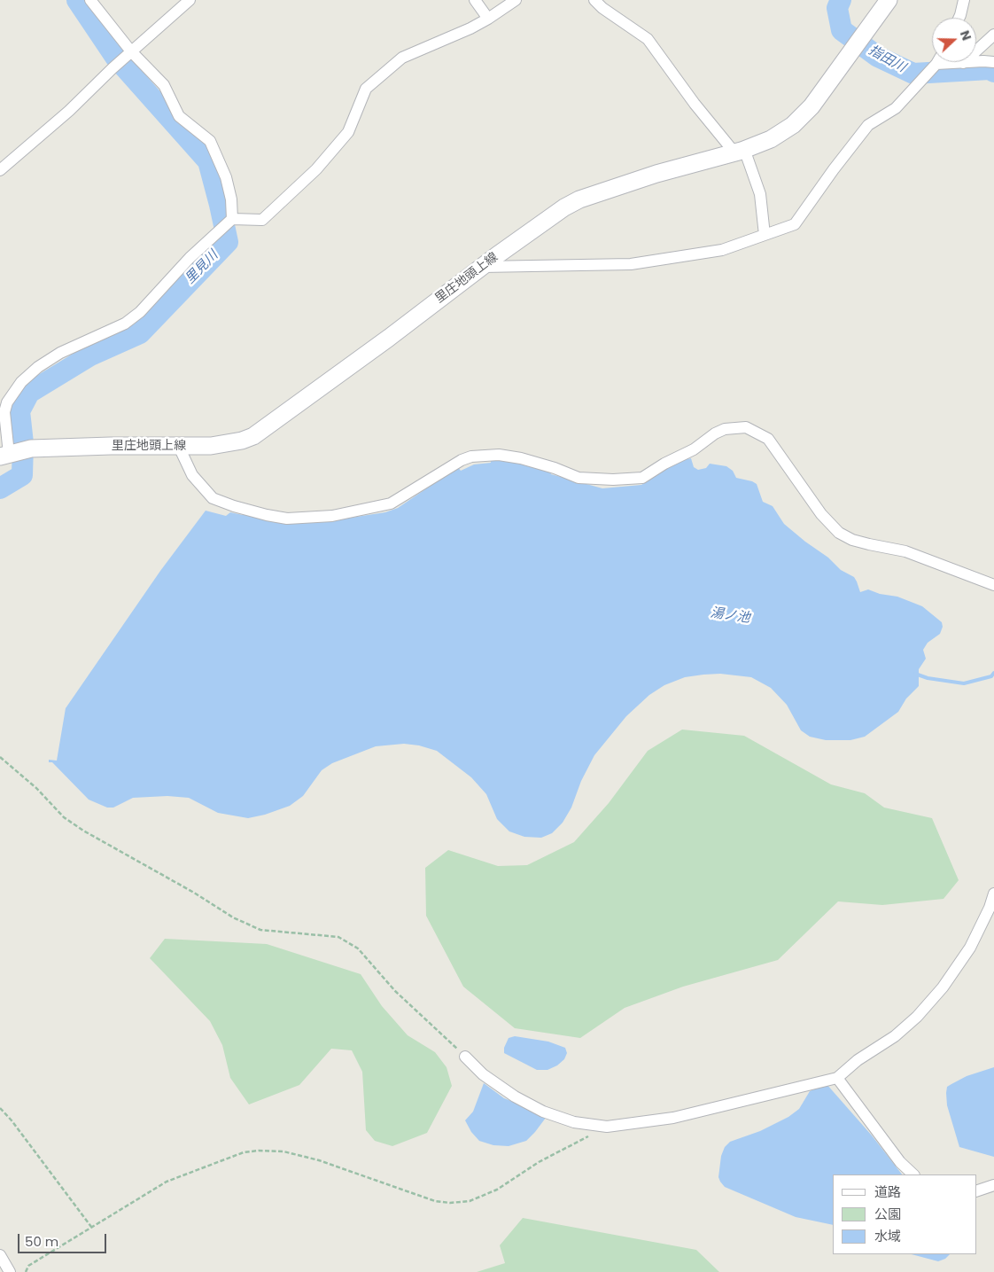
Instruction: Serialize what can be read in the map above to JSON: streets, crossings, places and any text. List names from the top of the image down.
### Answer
{
  "streets": {
    "main road": ["里庄地頭上線"]
  },
  "water": ["指田川", "里見川", "湯ノ池"],
  "legend": ["道路", "公園", "水域"],
  "scale_bar": "50 m",
  "north": "right"
}
